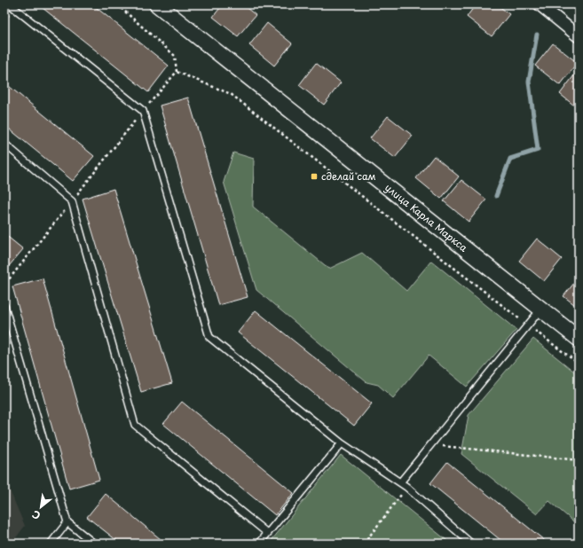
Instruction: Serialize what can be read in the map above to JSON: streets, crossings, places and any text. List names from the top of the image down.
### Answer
{
  "streets": {
    "street": ["улица Карла Маркса"]
  },
  "places": {
    "transit": ["сделай сам"]
  },
  "north": "bottom left"
}
